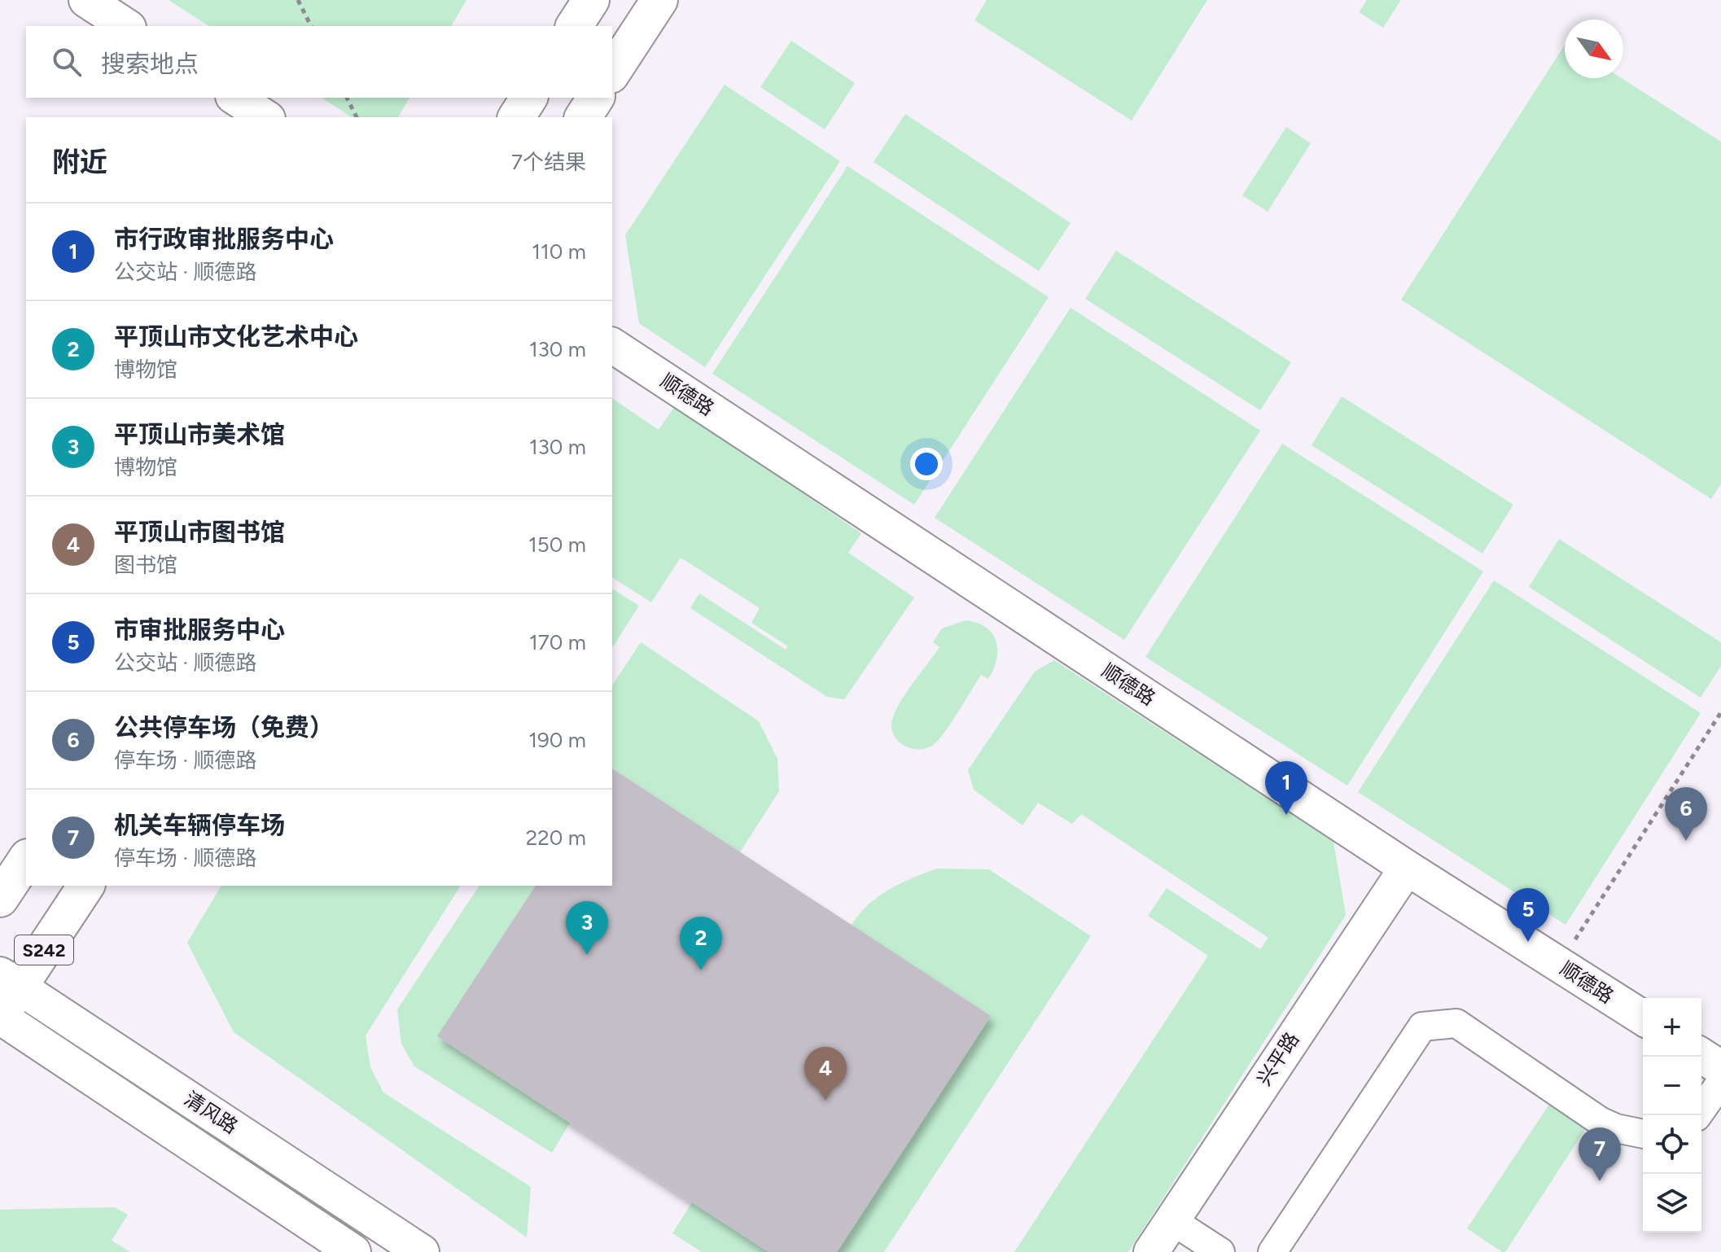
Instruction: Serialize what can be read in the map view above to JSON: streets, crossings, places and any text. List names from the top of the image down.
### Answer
{
  "streets": {
    "main road": ["S242"],
    "street": ["顺德路", "兴平路", "清风路"]
  },
  "crossings": [
    ["顺德路", "兴平路"],
    ["S242", "清风路"]
  ],
  "north": "bottom right",
  "page": {
    "search": "搜索地点",
    "heading": ["附近", "7个结果"],
    "list": [
      {
        "mark": "1",
        "name": "市行政审批服务中心",
        "note": "公交站 · 顺德路",
        "value": "110 m"
      },
      {
        "mark": "2",
        "name": "平顶山市文化艺术中心",
        "note": "博物馆",
        "value": "130 m"
      },
      {
        "mark": "3",
        "name": "平顶山市美术馆",
        "note": "博物馆",
        "value": "130 m"
      },
      {
        "mark": "4",
        "name": "平顶山市图书馆",
        "note": "图书馆",
        "value": "150 m"
      },
      {
        "mark": "5",
        "name": "市审批服务中心",
        "note": "公交站 · 顺德路",
        "value": "170 m"
      },
      {
        "mark": "6",
        "name": "公共停车场（免费）",
        "note": "停车场 · 顺德路",
        "value": "190 m"
      },
      {
        "mark": "7",
        "name": "机关车辆停车场",
        "note": "停车场 · 顺德路",
        "value": "220 m"
      }
    ],
    "pins": [
      "1",
      "6",
      "5",
      "3",
      "2",
      "4",
      "7"
    ],
    "map_buttons": ["+", "−"]
  }
}
